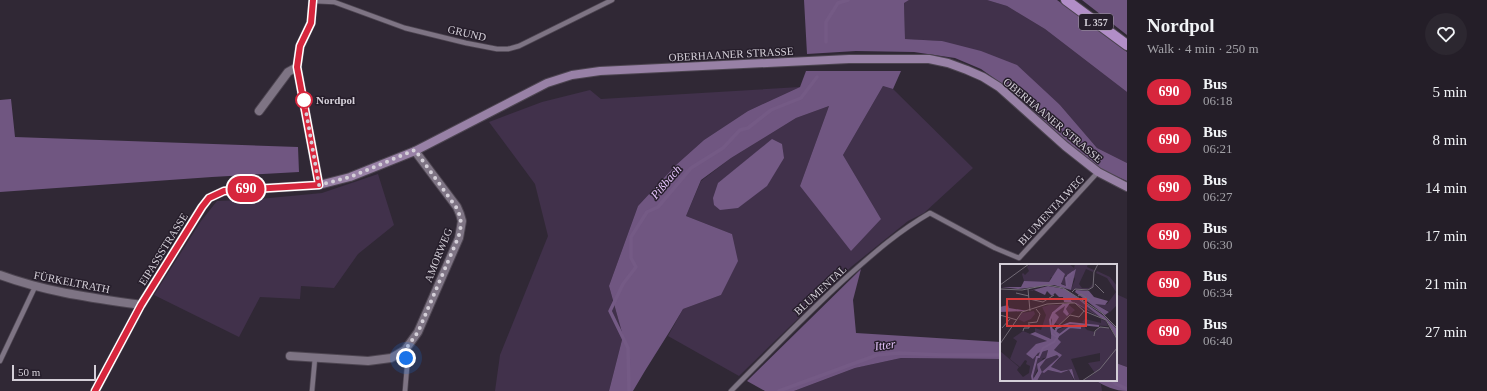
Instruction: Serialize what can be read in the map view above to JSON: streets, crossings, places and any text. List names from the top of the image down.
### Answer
{
  "streets": {
    "main road": ["L 357"],
    "street": [
      "OBERHAANER STRASSE",
      "EIPASSSTRASSE",
      "AMORWEG",
      "FÜRKELTRATH"
    ],
    "lane": ["GRUND", "BLUMENTALWEG", "BLUMENTAL"]
  },
  "crossings": [
    ["OBERHAANER STRASSE", "BLUMENTALWEG"],
    ["OBERHAANER STRASSE", "EIPASSSTRASSE"],
    ["OBERHAANER STRASSE", "AMORWEG"],
    ["BLUMENTALWEG", "BLUMENTAL"],
    ["EIPASSSTRASSE", "FÜRKELTRATH"]
  ],
  "water": ["Pißbach", "Itter"],
  "places": ["Nordpol"],
  "lines": ["bus line 690"],
  "scale_bar": "50 m",
  "page": {
    "on_map": "690",
    "heading": ["Nordpol", "Walk · 4 min · 250 m"],
    "list": [
      {
        "mark": "690",
        "name": "Bus",
        "note": "06:18",
        "value": "5 min"
      },
      {
        "mark": "690",
        "name": "Bus",
        "note": "06:21",
        "value": "8 min"
      },
      {
        "mark": "690",
        "name": "Bus",
        "note": "06:27",
        "value": "14 min"
      },
      {
        "mark": "690",
        "name": "Bus",
        "note": "06:30",
        "value": "17 min"
      },
      {
        "mark": "690",
        "name": "Bus",
        "note": "06:34",
        "value": "21 min"
      },
      {
        "mark": "690",
        "name": "Bus",
        "note": "06:40",
        "value": "27 min"
      }
    ],
    "scale": "50 m"
  }
}
